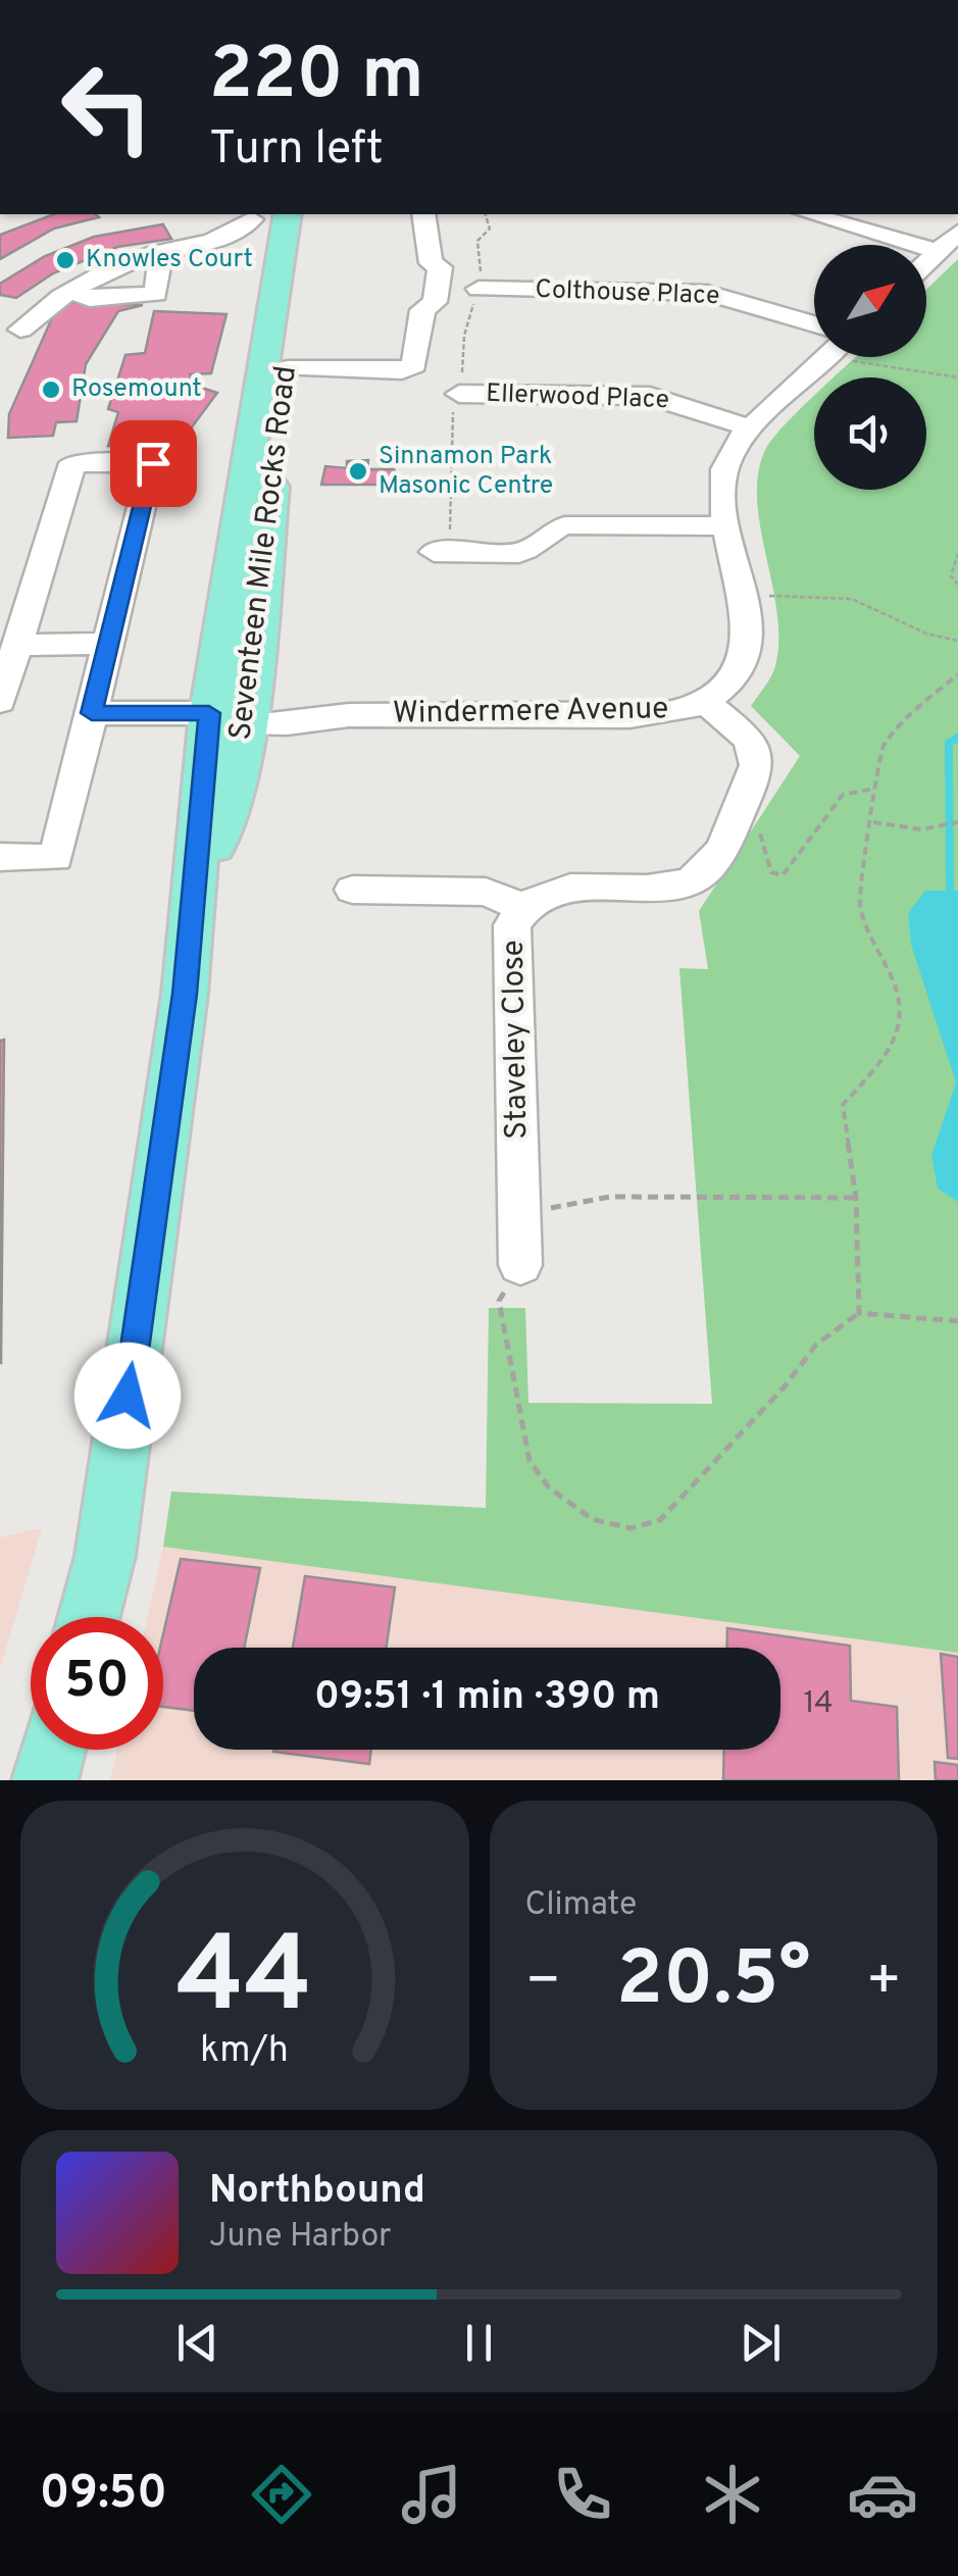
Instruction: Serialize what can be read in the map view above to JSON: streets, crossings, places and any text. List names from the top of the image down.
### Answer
{
  "streets": {
    "main road": ["Seventeen Mile Rocks Road"],
    "street": [
      "Colthouse Place",
      "Ellerwood Place",
      "Windermere Avenue",
      "Staveley Close"
    ]
  },
  "crossings": [
    ["Ellerwood Place", "Windermere Avenue"],
    ["Seventeen Mile Rocks Road", "Windermere Avenue"],
    ["Windermere Avenue", "Staveley Close"]
  ],
  "places": ["Knowles Court", "Rosemount", "Sinnamon Park Masonic Centre"],
  "house_numbers": ["14"],
  "north": "top right",
  "page": {
    "turn": ["220 m", "Turn left"],
    "limit": "50",
    "trip": "09:51 · 1 min · 390 m",
    "tile": "Climate",
    "heat": ["−", "20.5°", "+"],
    "song": ["Northbound", "June Harbor"],
    "tabs": "09:50",
    "gauge": ["44", "km/h"]
  }
}
